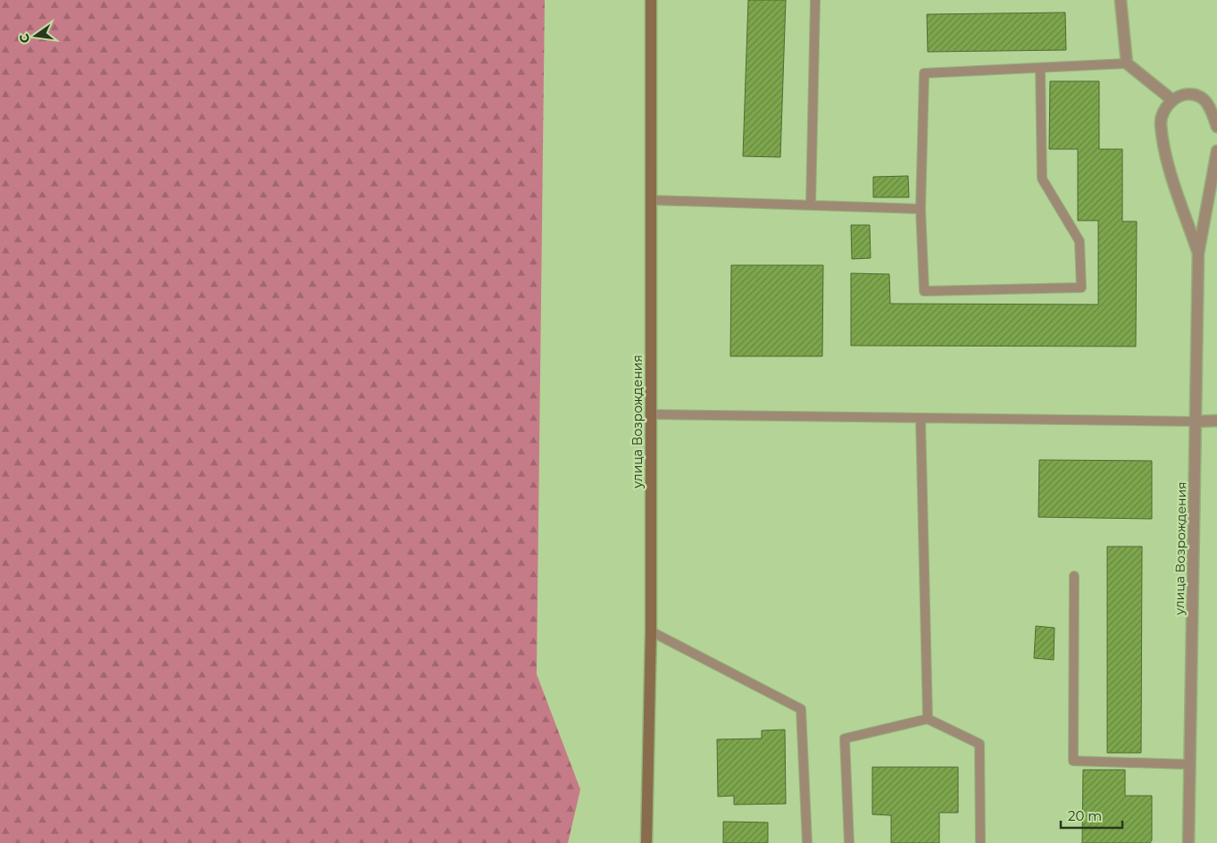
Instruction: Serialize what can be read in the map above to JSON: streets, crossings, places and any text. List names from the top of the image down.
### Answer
{
  "streets": {
    "street": ["улица Возрождения"]
  },
  "scale_bar": "20 m",
  "north": "left"
}
